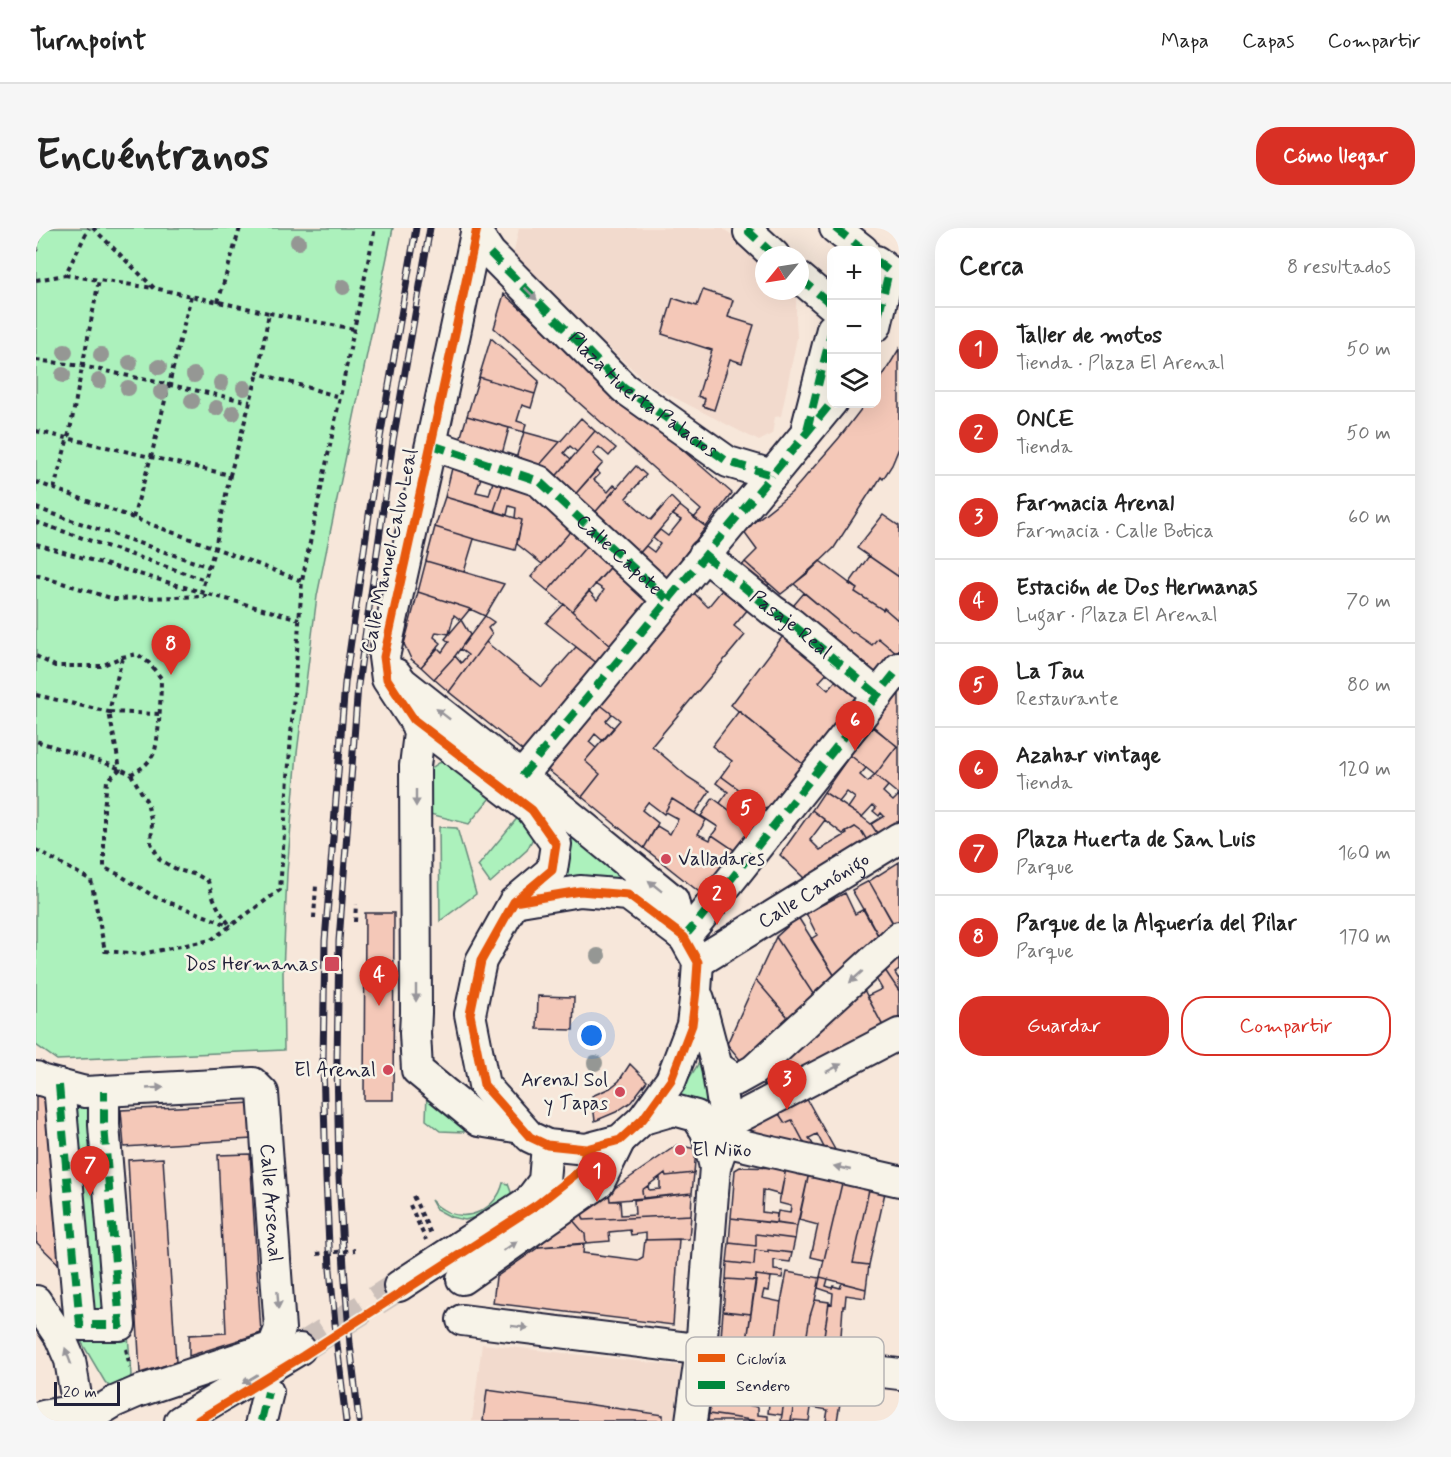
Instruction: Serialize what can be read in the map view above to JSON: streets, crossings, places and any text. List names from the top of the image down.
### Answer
{
  "streets": {
    "street": [
      "Plaza Huerta Palacios",
      "Calle Manuel Calvo Leal",
      "Calle Capote",
      "Pasaje Real",
      "Calle Canónigo",
      "Calle Arsenal"
    ]
  },
  "crossings": [
    ["Plaza Huerta Palacios", "Calle Manuel Calvo Leal"],
    ["Calle Manuel Calvo Leal", "Calle Capote"],
    ["Calle Manuel Calvo Leal", "Calle Canónigo"]
  ],
  "one_way": ["Plaza Huerta Palacios"],
  "places": {
    "other": [
      "Valladares",
      "El Arenal",
      "Arenal Sol y Tapas",
      "El Niño"
    ],
    "transit": ["Dos Hermanas"]
  },
  "legend": ["Ciclovía", "Sendero"],
  "scale_bar": "20 m",
  "north": "bottom left",
  "page": {
    "header": "Turnpoint",
    "nav": ["Mapa", "Capas", "Compartir"],
    "buttons": [
      "Cómo llegar",
      ["Guardar", "Compartir"]
    ],
    "title": "Encuéntranos",
    "heading": ["Cerca", "8 resultados"],
    "map_buttons": ["+", "−"],
    "list": [
      {
        "mark": "1",
        "name": "Taller de motos",
        "note": "Tienda · Plaza El Arenal",
        "value": "50 m"
      },
      {
        "mark": "2",
        "name": "ONCE",
        "note": "Tienda",
        "value": "50 m"
      },
      {
        "mark": "3",
        "name": "Farmacia Arenal",
        "note": "Farmacia · Calle Botica",
        "value": "60 m"
      },
      {
        "mark": "4",
        "name": "Estación de Dos Hermanas",
        "note": "Lugar · Plaza El Arenal",
        "value": "70 m"
      },
      {
        "mark": "5",
        "name": "La Tau",
        "note": "Restaurante",
        "value": "80 m"
      },
      {
        "mark": "6",
        "name": "Azahar vintage",
        "note": "Tienda",
        "value": "120 m"
      },
      {
        "mark": "7",
        "name": "Plaza Huerta de San Luis",
        "note": "Parque",
        "value": "160 m"
      },
      {
        "mark": "8",
        "name": "Parque de la Alquería del Pilar",
        "note": "Parque",
        "value": "170 m"
      }
    ],
    "pins": [
      "8",
      "6",
      "5",
      "2",
      "4",
      "3",
      "7",
      "1"
    ],
    "scale": "20 m"
  }
}
